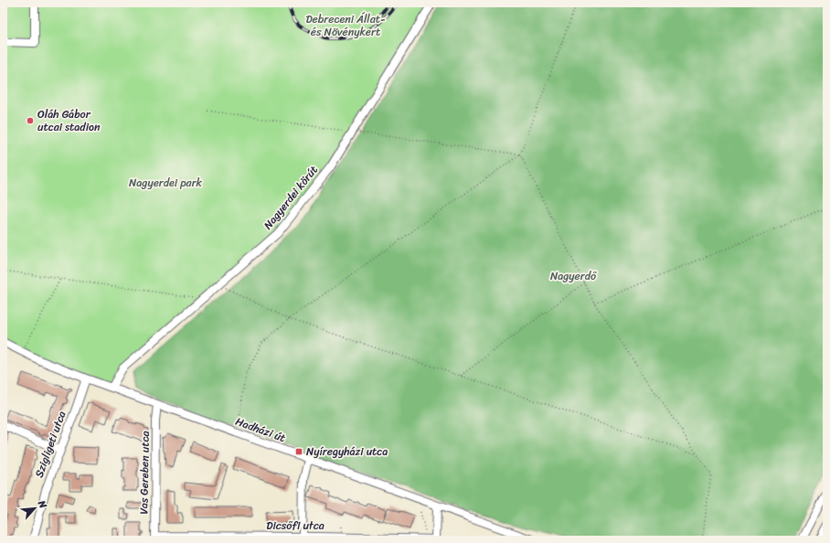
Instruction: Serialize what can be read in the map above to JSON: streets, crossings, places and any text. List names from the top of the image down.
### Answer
{
  "streets": {
    "street": [
      "Nagyerdei körút",
      "Hadházi út",
      "Szigligeti utca",
      "Vas Gereben utca",
      "Dicsőfi utca"
    ]
  },
  "crossings": [
    ["Nagyerdei körút", "Hadházi út"],
    ["Hadházi út", "Szigligeti utca"],
    ["Hadházi út", "Vas Gereben utca"],
    ["Vas Gereben utca", "Dicsőfi utca"]
  ],
  "parks": ["Debreceni Állat- és Növénykert", "Nagyerdei park", "Nagyerdő"],
  "places": {
    "other": ["Oláh Gábor utcai stadion"],
    "transit": ["Nyíregyházi utca"]
  },
  "north": "top right"
}
